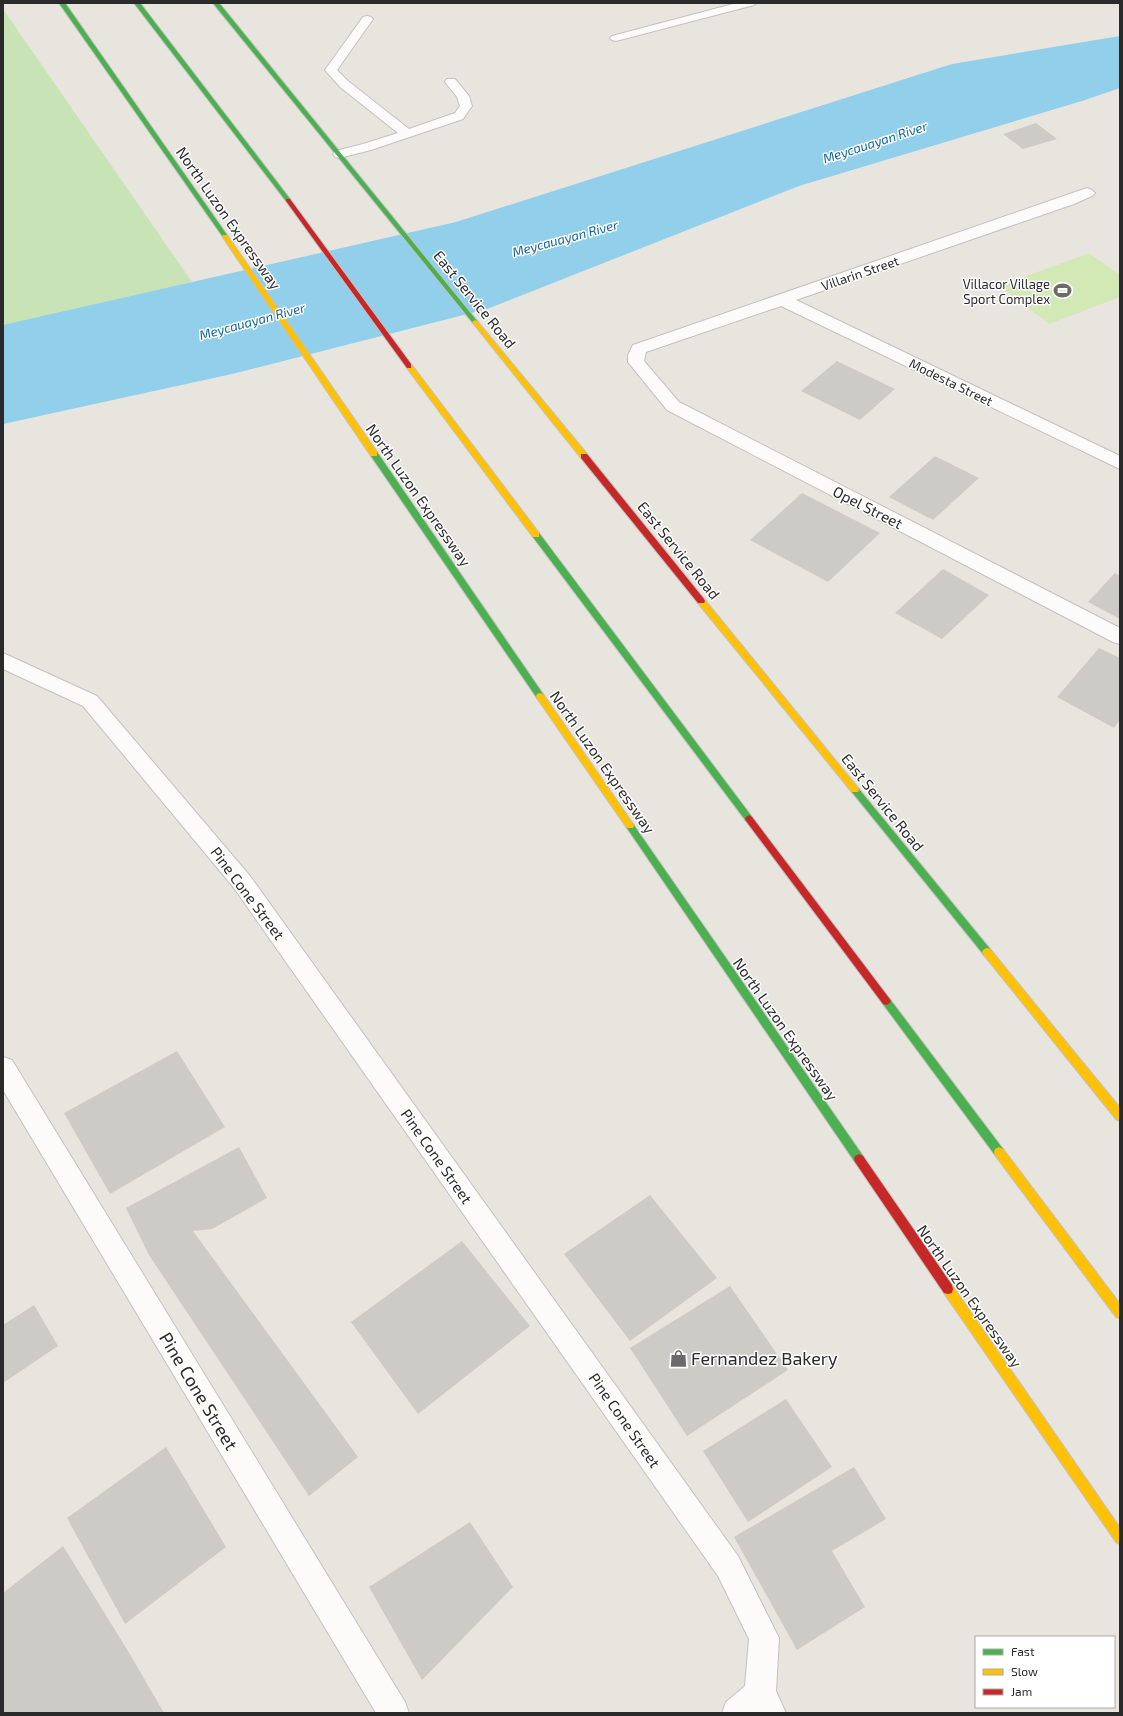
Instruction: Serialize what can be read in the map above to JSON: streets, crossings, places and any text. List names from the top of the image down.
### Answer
{
  "streets": {
    "main road": ["North Luzon Expressway", "East Service Road"],
    "street": [
      "Villarin Street",
      "Modesta Street",
      "Opel Street",
      "Pine Cone Street"
    ]
  },
  "crossings": [
    ["Villarin Street", "Modesta Street"],
    ["Villarin Street", "Opel Street"]
  ],
  "water": ["Meycauayan River"],
  "places": {
    "sports": ["Villacor Village Sport Complex"],
    "shop": ["Fernandez Bakery"]
  },
  "legend": ["Fast", "Slow", "Jam"]
}
